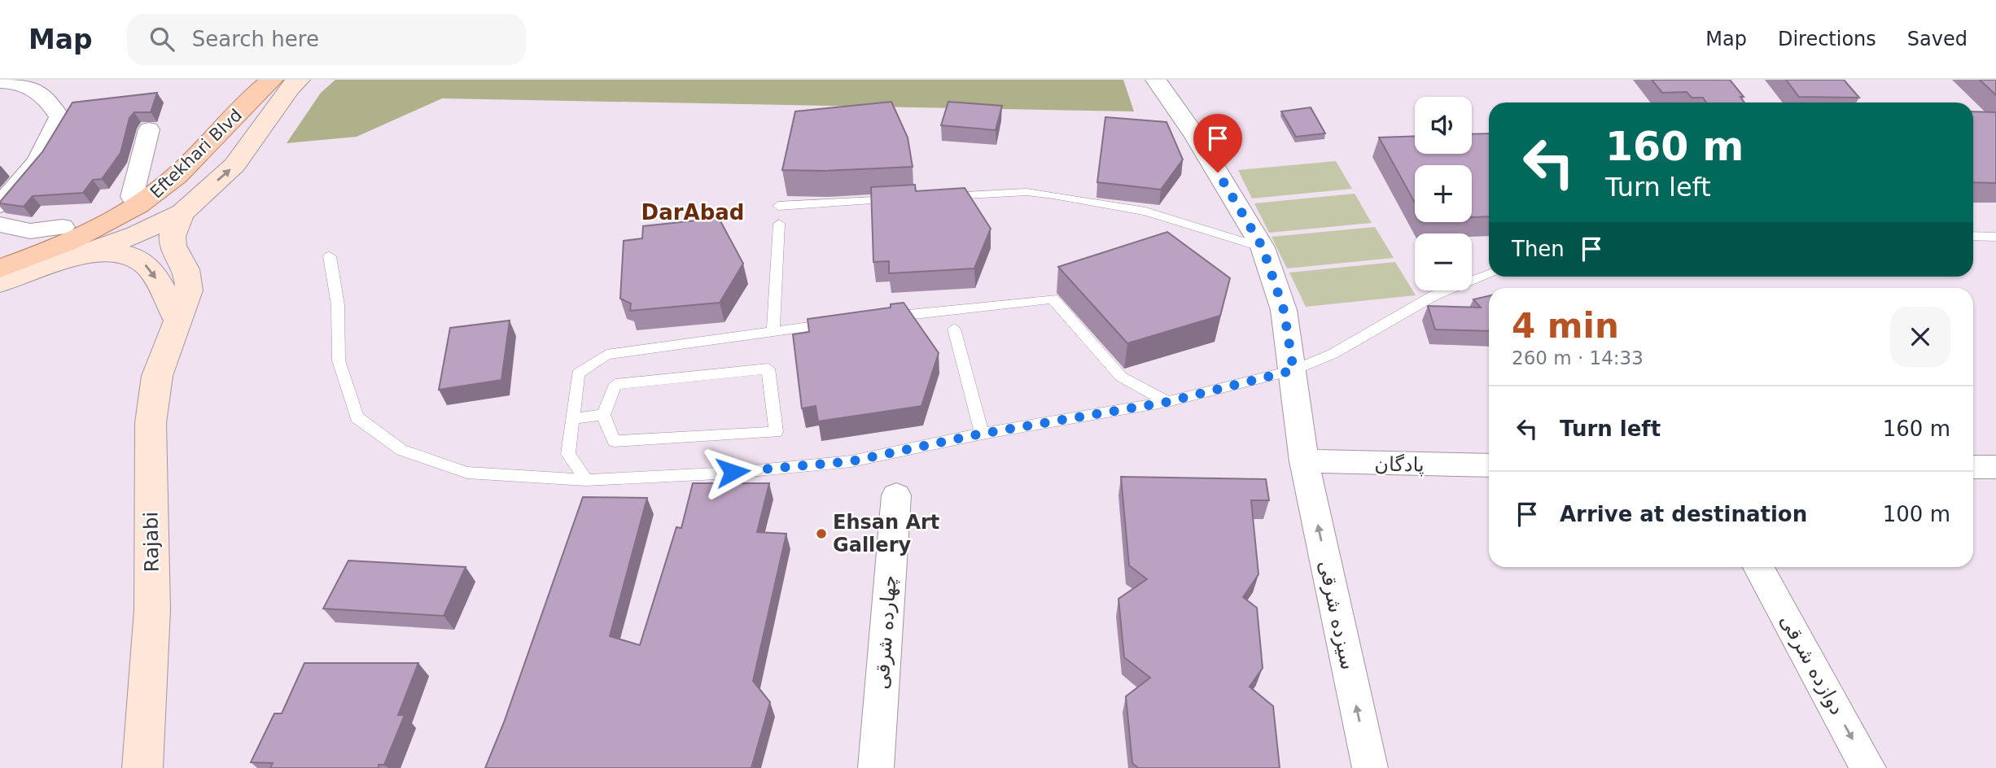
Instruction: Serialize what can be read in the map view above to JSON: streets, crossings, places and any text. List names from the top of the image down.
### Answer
{
  "streets": {
    "main road": ["Eftekhari Blvd", "Rajabi"],
    "street": [
      "پادگان",
      "سیزده شرقی",
      "چهارده شرقی",
      "دوازده شرقی"
    ]
  },
  "crossings": [
    ["پادگان", "سیزده شرقی"]
  ],
  "one_way": ["سیزده شرقی", "دوازده شرقی"],
  "districts": ["DarAbad"],
  "places": ["Ehsan Art Gallery"],
  "page": {
    "header": "Map",
    "search": "Search here",
    "nav": ["Map", "Directions", "Saved"],
    "map_buttons": ["+", "−"],
    "turn": ["160 m", "Turn left"],
    "then": "Then",
    "heading": ["4 min", "260 m · 14:33"],
    "list": [
      {
        "name": "Turn left",
        "value": "160 m"
      },
      {
        "name": "Arrive at destination",
        "value": "100 m"
      }
    ]
  }
}
